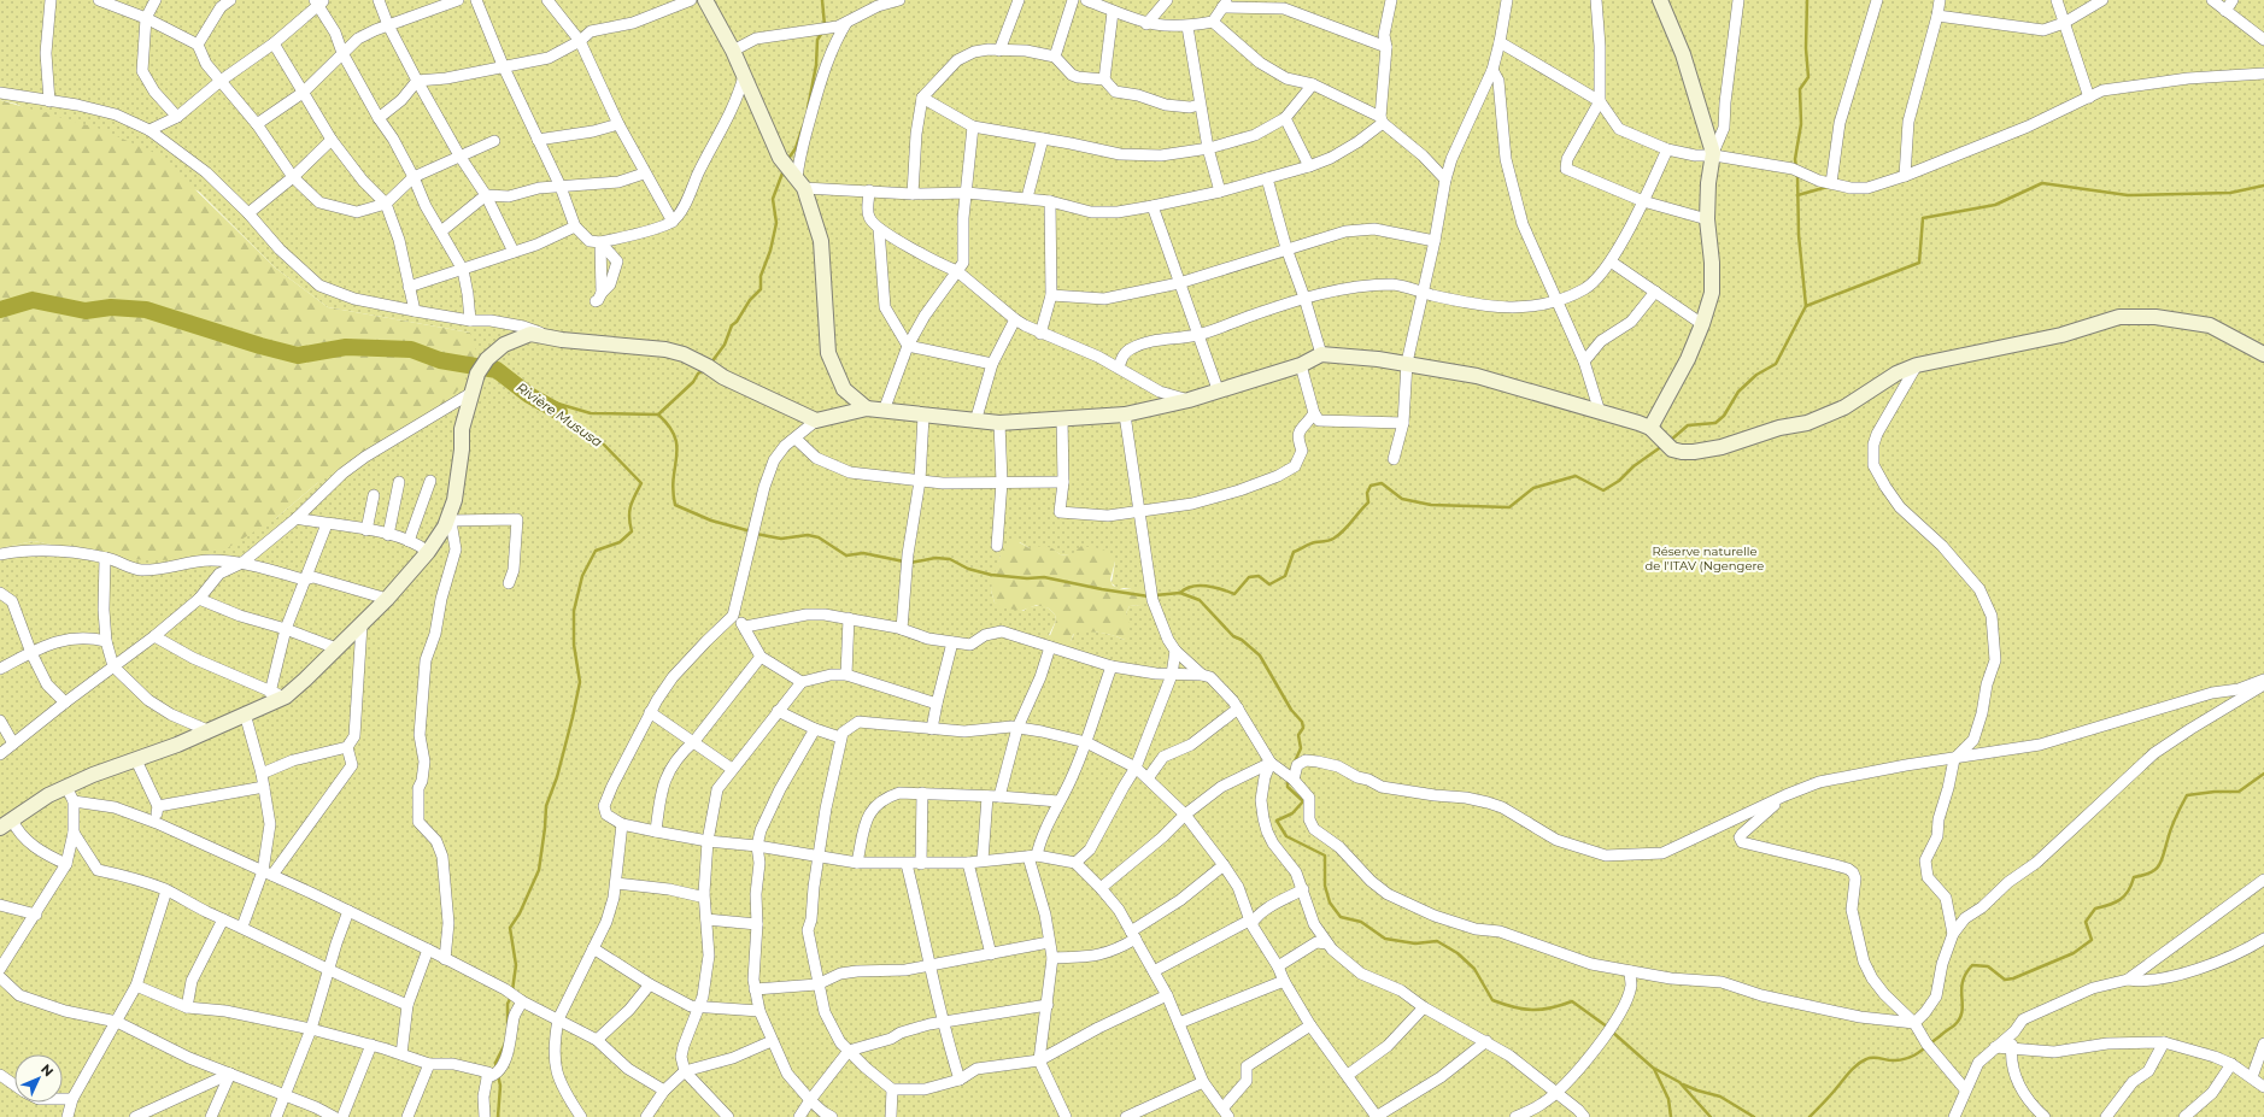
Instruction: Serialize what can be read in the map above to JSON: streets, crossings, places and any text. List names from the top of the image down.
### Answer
{
  "water": ["Rivière Mususa"],
  "parks": ["Réserve naturelle de l'ITAV (Ngengere"],
  "north": "top right"
}
